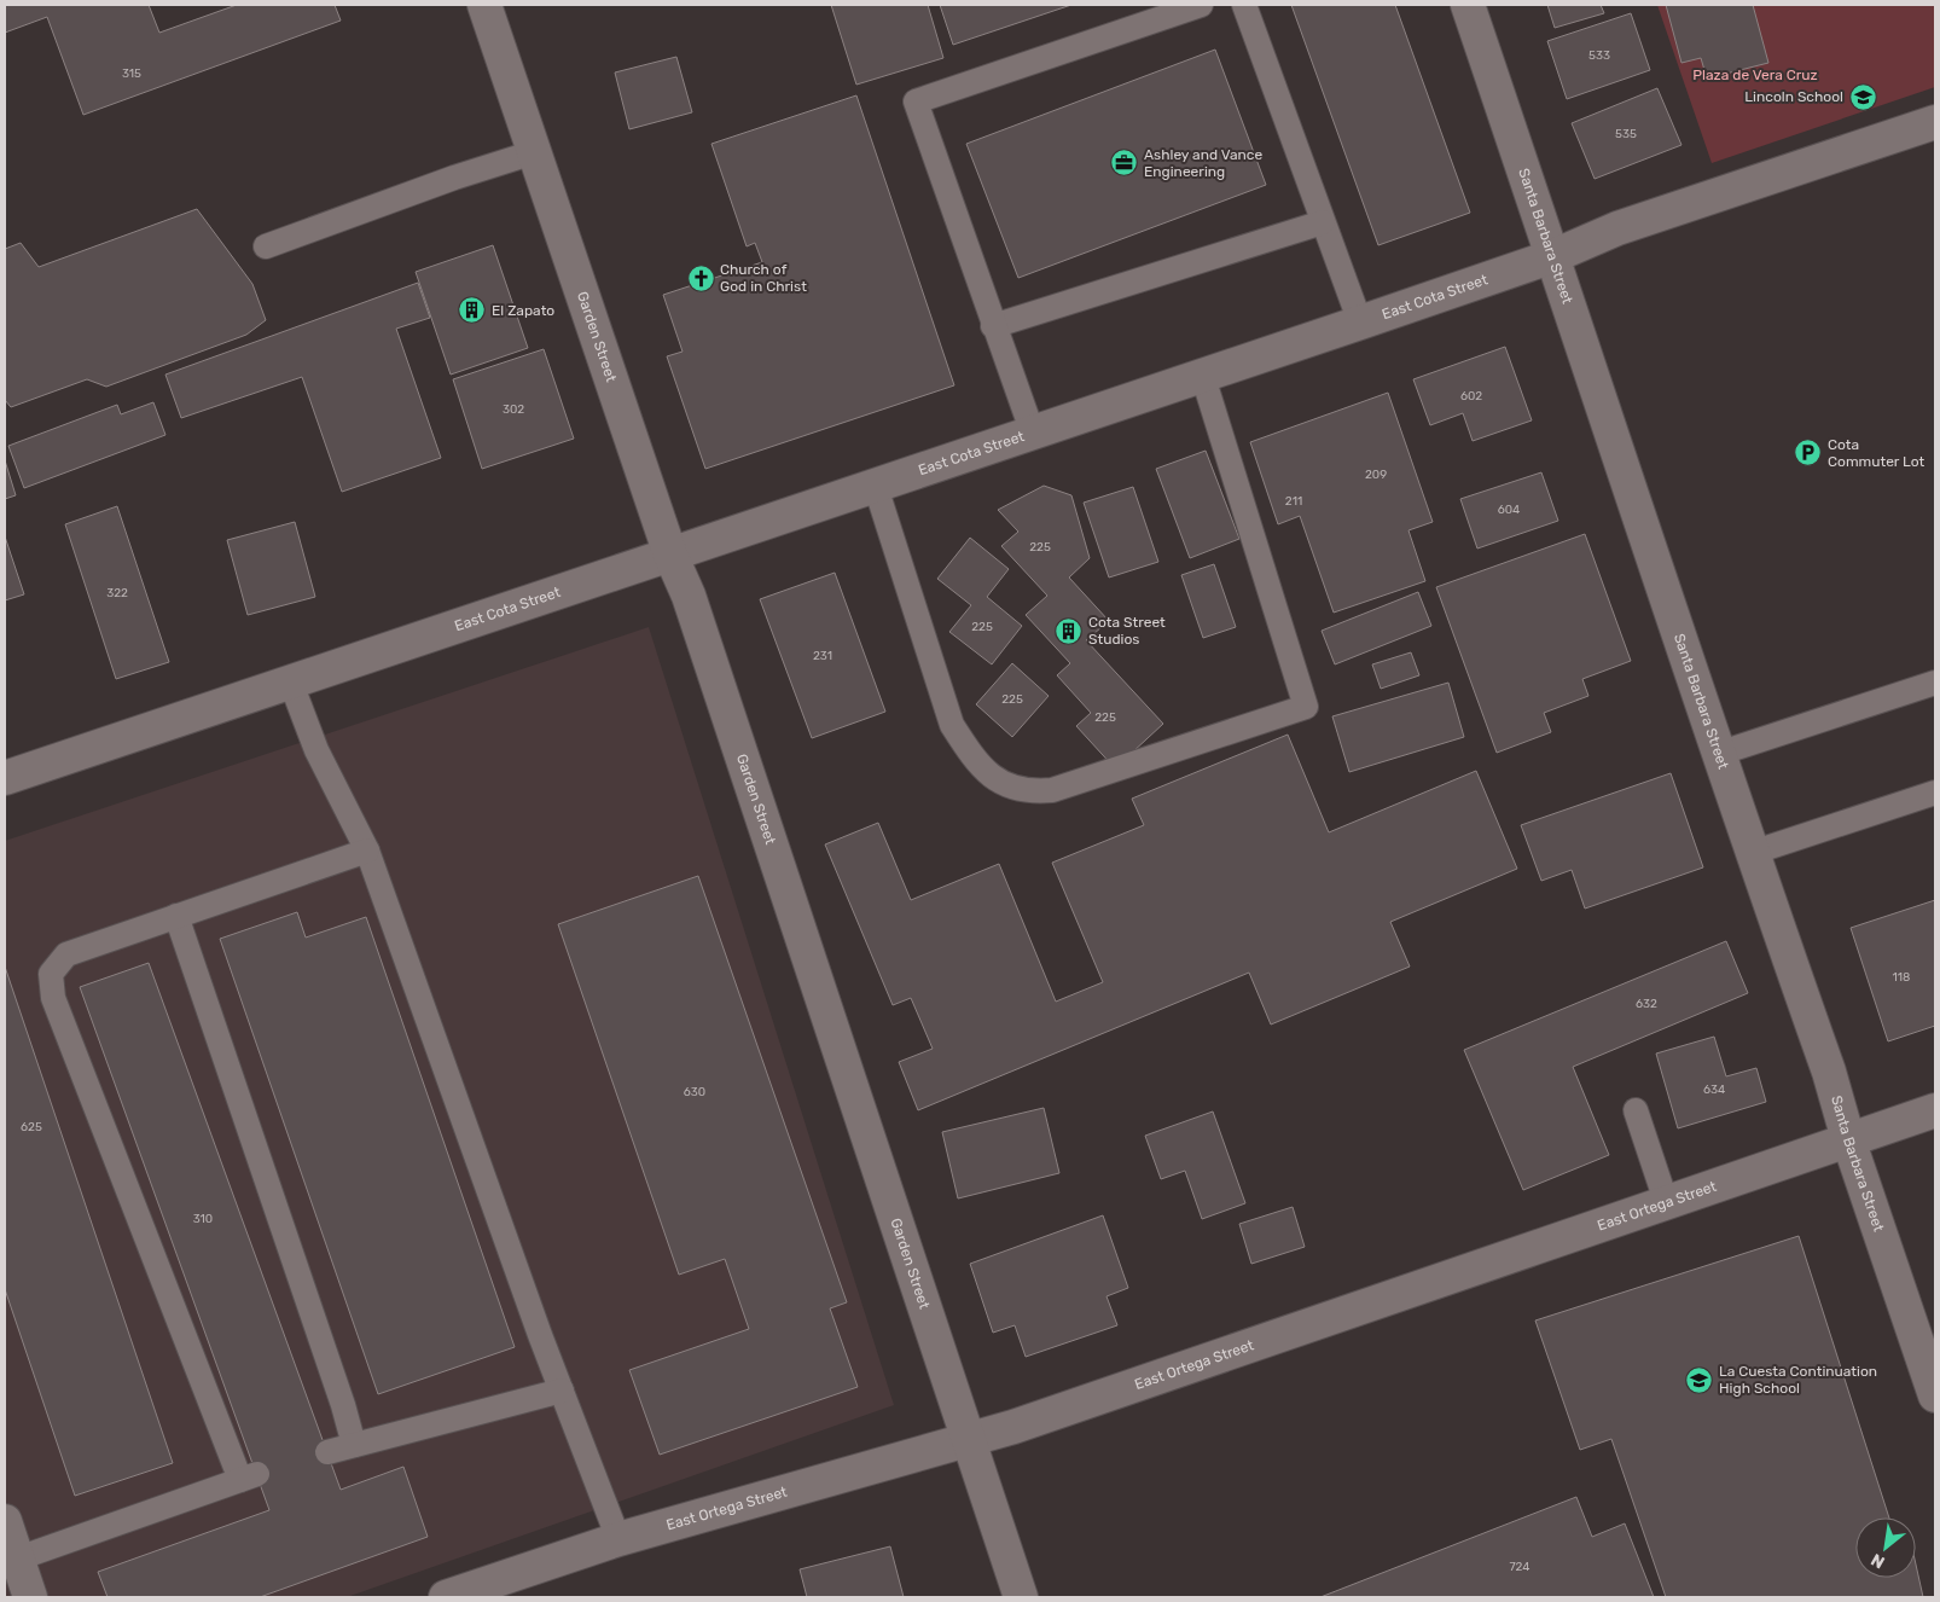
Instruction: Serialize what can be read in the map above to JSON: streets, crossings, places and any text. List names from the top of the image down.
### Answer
{
  "streets": {
    "street": [
      "Santa Barbara Street",
      "East Cota Street",
      "Garden Street",
      "East Ortega Street"
    ]
  },
  "crossings": [
    ["Santa Barbara Street", "East Cota Street"],
    ["Santa Barbara Street", "East Ortega Street"],
    ["East Cota Street", "Garden Street"],
    ["Garden Street", "East Ortega Street"]
  ],
  "parks": ["Plaza de Vera Cruz"],
  "places": {
    "school or university": ["Lincoln School", "La Cuesta Continuation High School"],
    "office": ["Ashley and Vance Engineering"],
    "church": ["Church of God in Christ"],
    "building": ["El Zapato", "Cota Street Studios"],
    "parking": ["Cota Commuter Lot"]
  },
  "house_numbers": [
    "533",
    "315",
    "535",
    "602",
    "302",
    "209",
    "211",
    "604",
    "225",
    "322",
    "225",
    "231",
    "225",
    "225",
    "118",
    "632",
    "634",
    "630",
    "625",
    "310",
    "724"
  ],
  "north": "bottom left"
}
